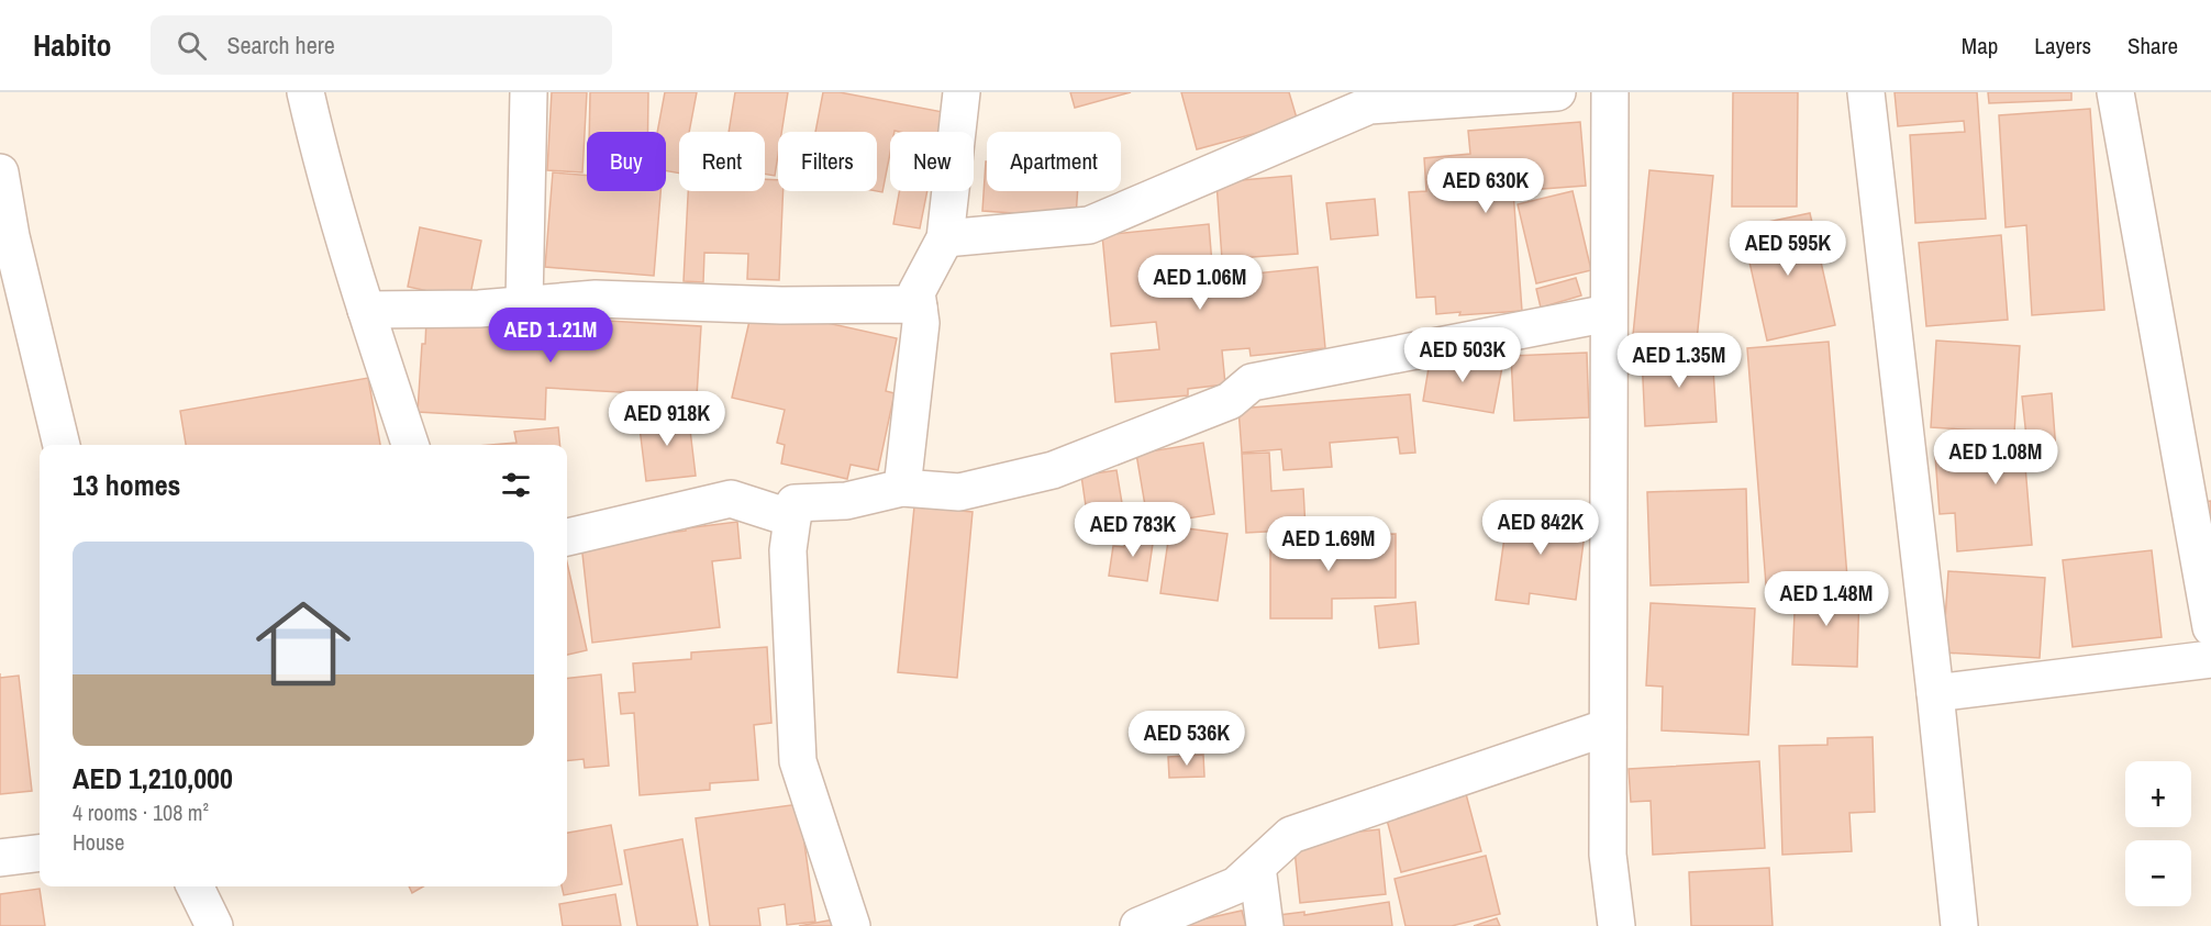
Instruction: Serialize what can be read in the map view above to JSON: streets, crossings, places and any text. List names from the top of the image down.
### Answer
{
  "page": {
    "header": "Habito",
    "search": "Search here",
    "nav": ["Map", "Layers", "Share"],
    "chip": [
      "Buy",
      "Rent",
      "Filters",
      "New",
      "Apartment"
    ],
    "price": [
      "AED 630K",
      "AED 595K",
      "AED 1.06M",
      "AED 1.21M",
      "AED 503K",
      "AED 1.35M",
      "AED 918K",
      "AED 1.08M",
      "AED 842K",
      "AED 783K",
      "AED 1.69M",
      "AED 1.48M",
      "AED 536K"
    ],
    "heading": "13 homes",
    "list": [
      {
        "name": "AED 1,210,000",
        "note": "4 rooms · 108 m² · House"
      }
    ],
    "map_buttons": ["+", "−"]
  }
}
